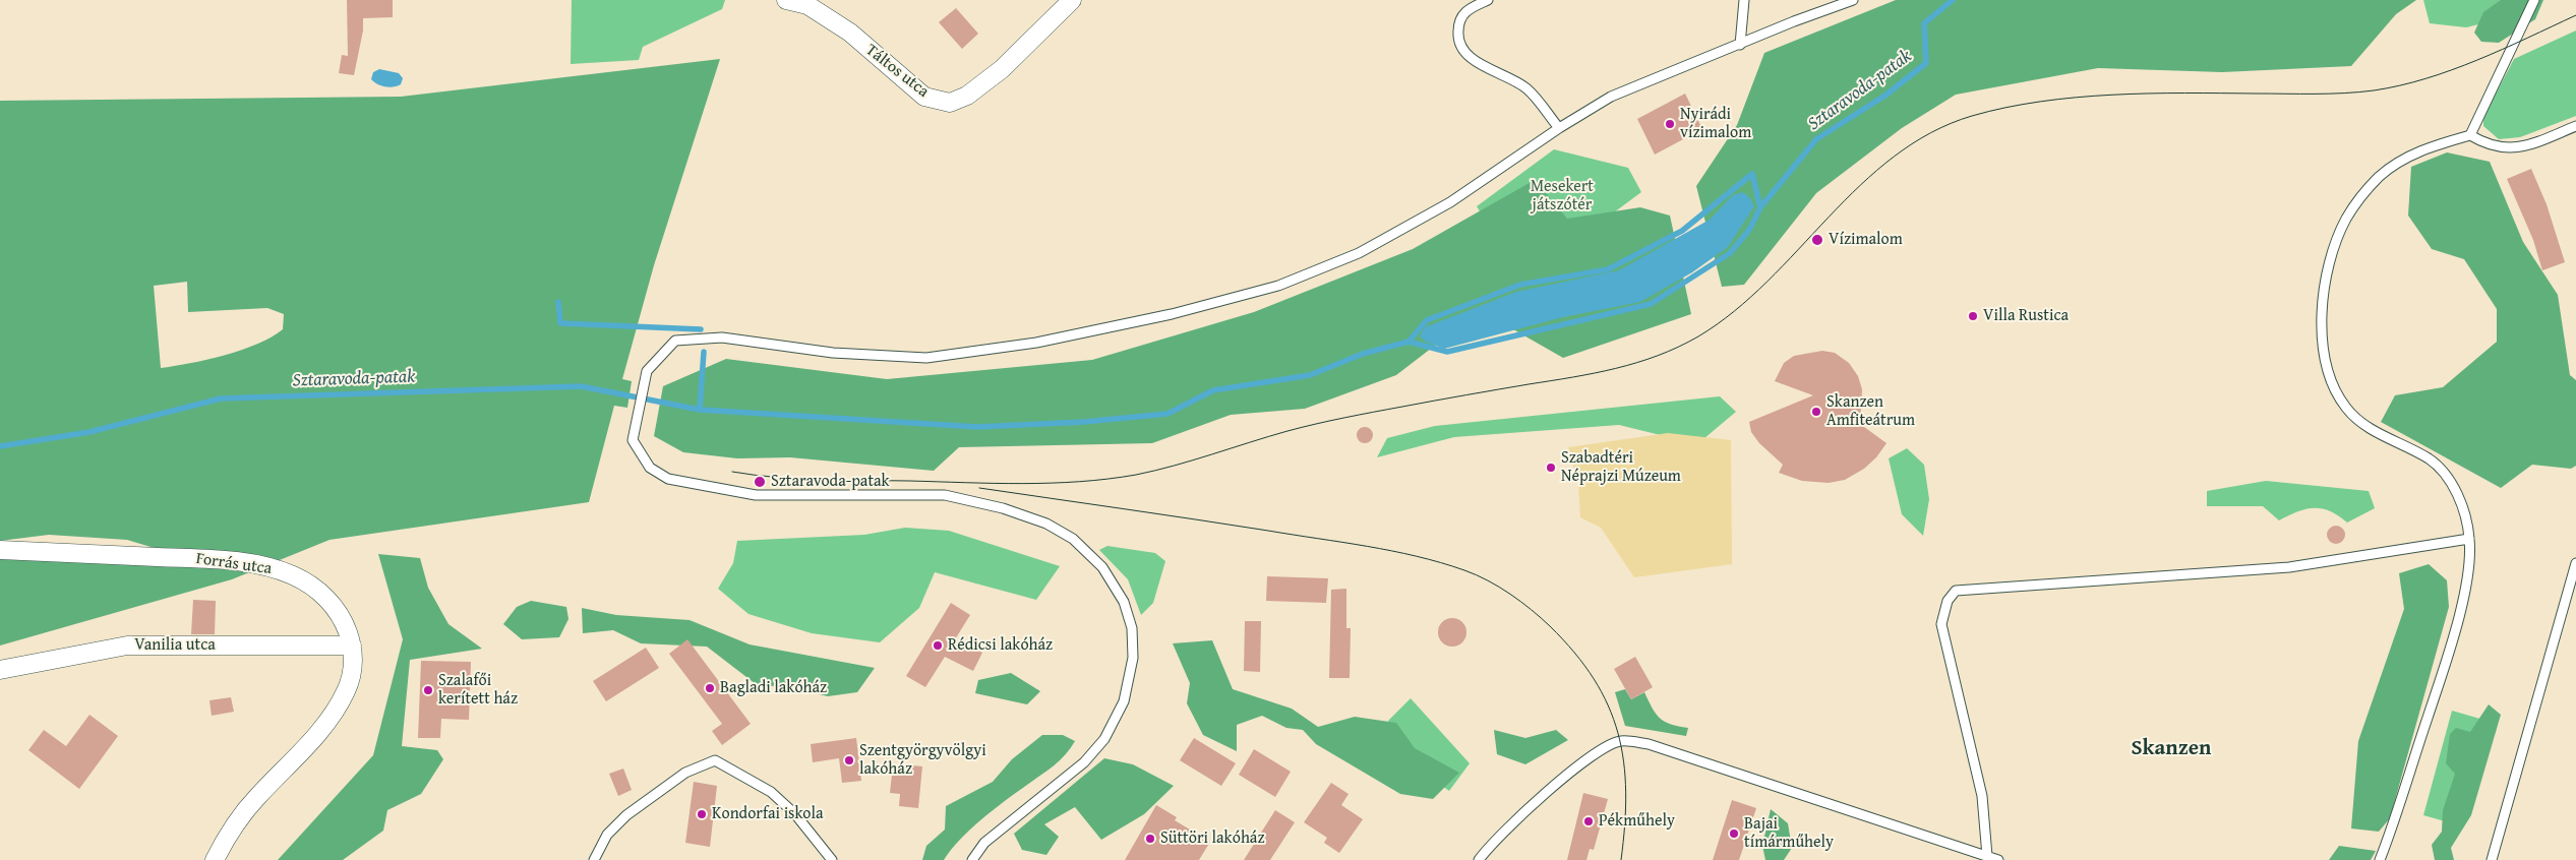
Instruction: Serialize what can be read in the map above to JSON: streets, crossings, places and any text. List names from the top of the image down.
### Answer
{
  "streets": {
    "street": ["Táltos utca", "Forrás utca", "Vanilia utca"]
  },
  "crossings": [
    ["Forrás utca", "Vanilia utca"]
  ],
  "districts": ["Skanzen"],
  "water": ["Sztaravoda-patak"],
  "parks": ["Mesekert játszótér"],
  "places": [
    "Nyirádi vízimalom",
    "Vízimalom",
    "Villa Rustica",
    "Skanzen Amfiteátrum",
    "Szabadtéri Néprajzi Múzeum",
    "Sztaravoda-patak",
    "Rédicsi lakóház",
    "Bagladi lakóház",
    "Szalafői kerített ház",
    "Szentgyörgyvölgyi lakóház",
    "Kondorfai iskola",
    "Pékműhely",
    "Bajai tímárműhely",
    "Süttöri lakóház"
  ]
}
